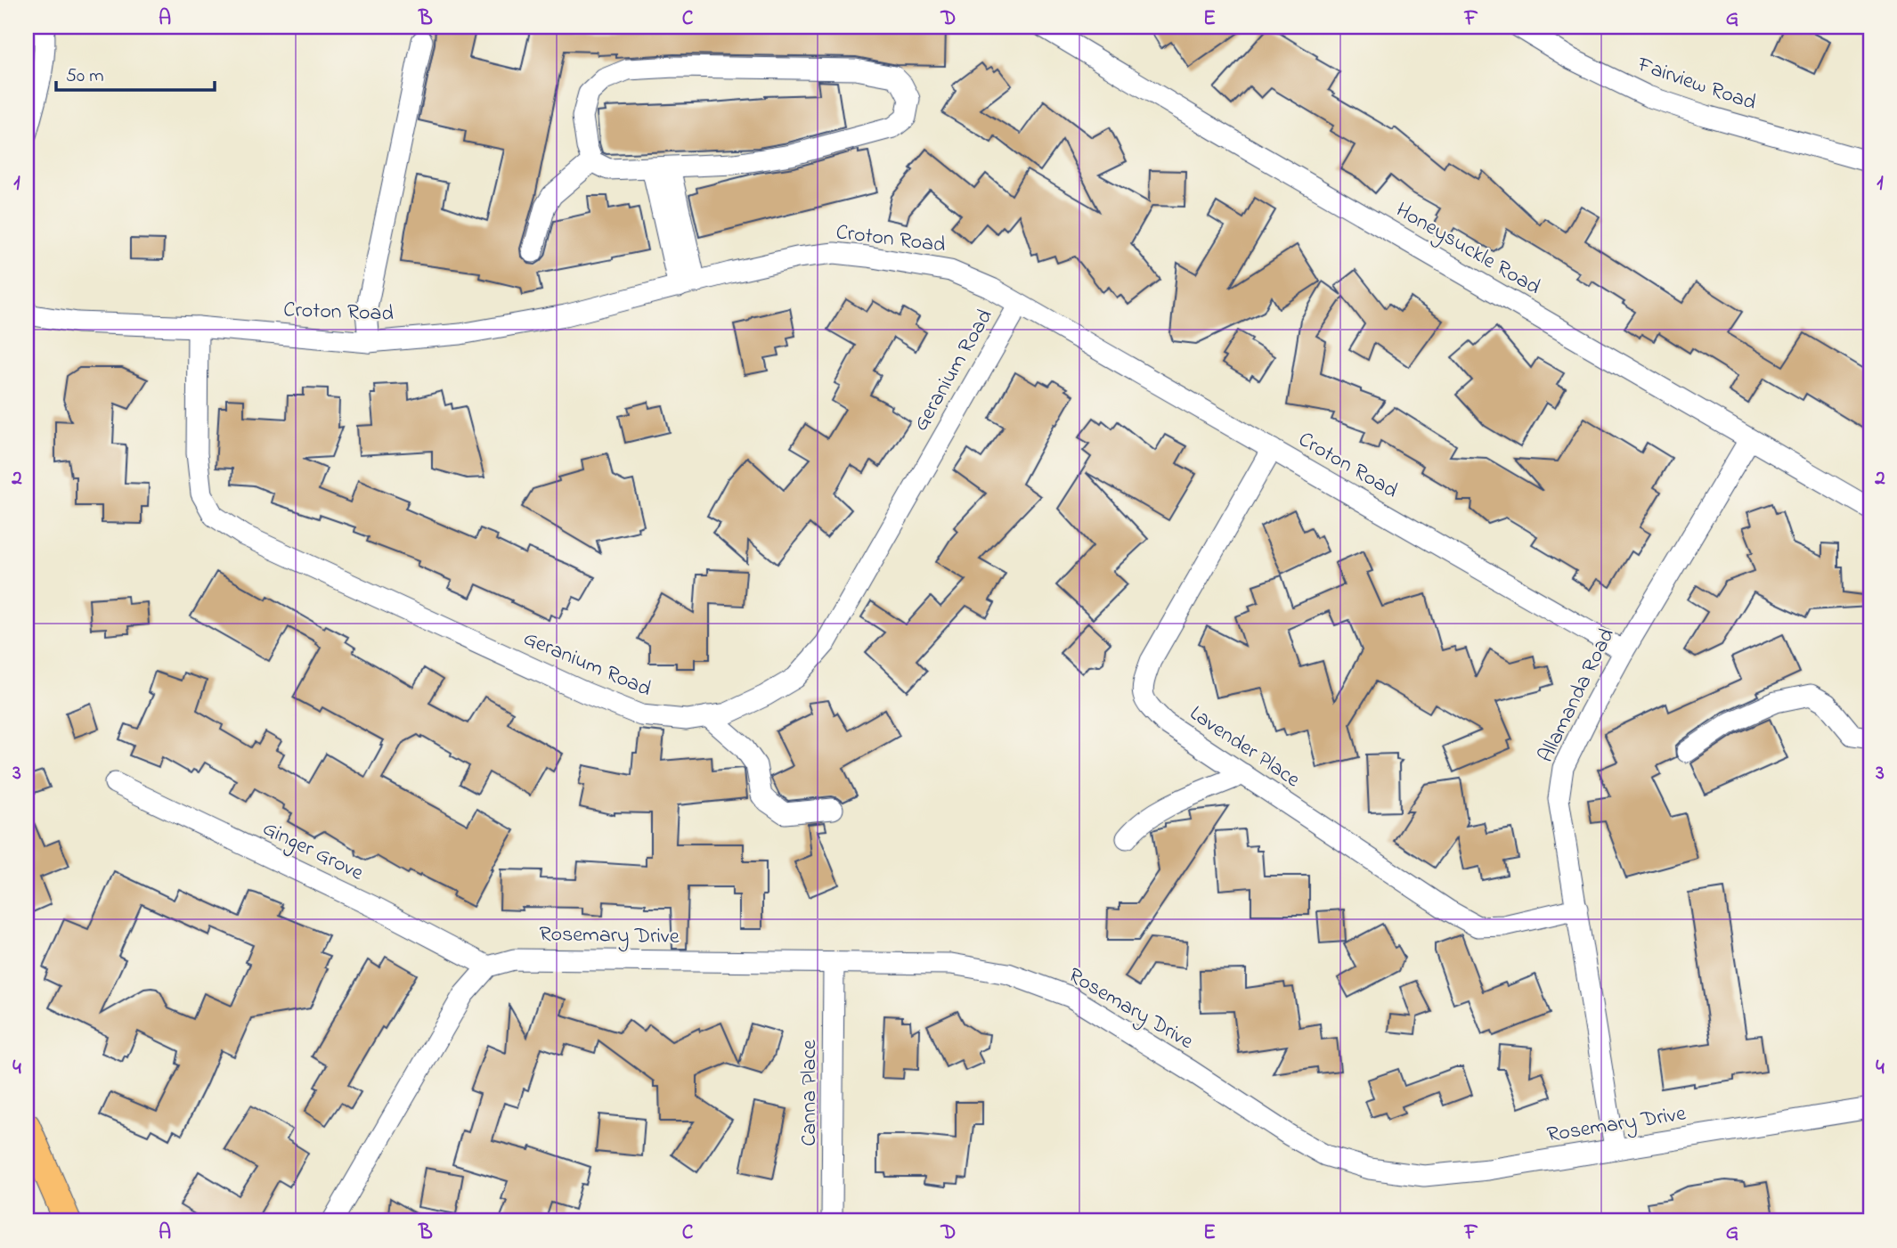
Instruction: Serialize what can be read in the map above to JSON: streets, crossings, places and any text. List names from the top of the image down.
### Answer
{
  "streets": {
    "street": [
      "Fairview Road",
      "Croton Road",
      "Honeysuckle Road",
      "Geranium Road",
      "Allamanda Road",
      "Lavender Place",
      "Ginger Grove",
      "Rosemary Drive",
      "Canna Place"
    ]
  },
  "crossings": [
    ["Croton Road", "Geranium Road"],
    ["Croton Road", "Allamanda Road"],
    ["Croton Road", "Lavender Place"],
    ["Honeysuckle Road", "Allamanda Road"],
    ["Allamanda Road", "Lavender Place"],
    ["Allamanda Road", "Rosemary Drive"],
    ["Ginger Grove", "Rosemary Drive"],
    ["Rosemary Drive", "Canna Place"]
  ],
  "scale_bar": "50 m",
  "grid": {
    "columns": [
      "A",
      "B",
      "C",
      "D",
      "E",
      "F",
      "G"
    ],
    "rows": [
      "1",
      "2",
      "3",
      "4"
    ]
  }
}
